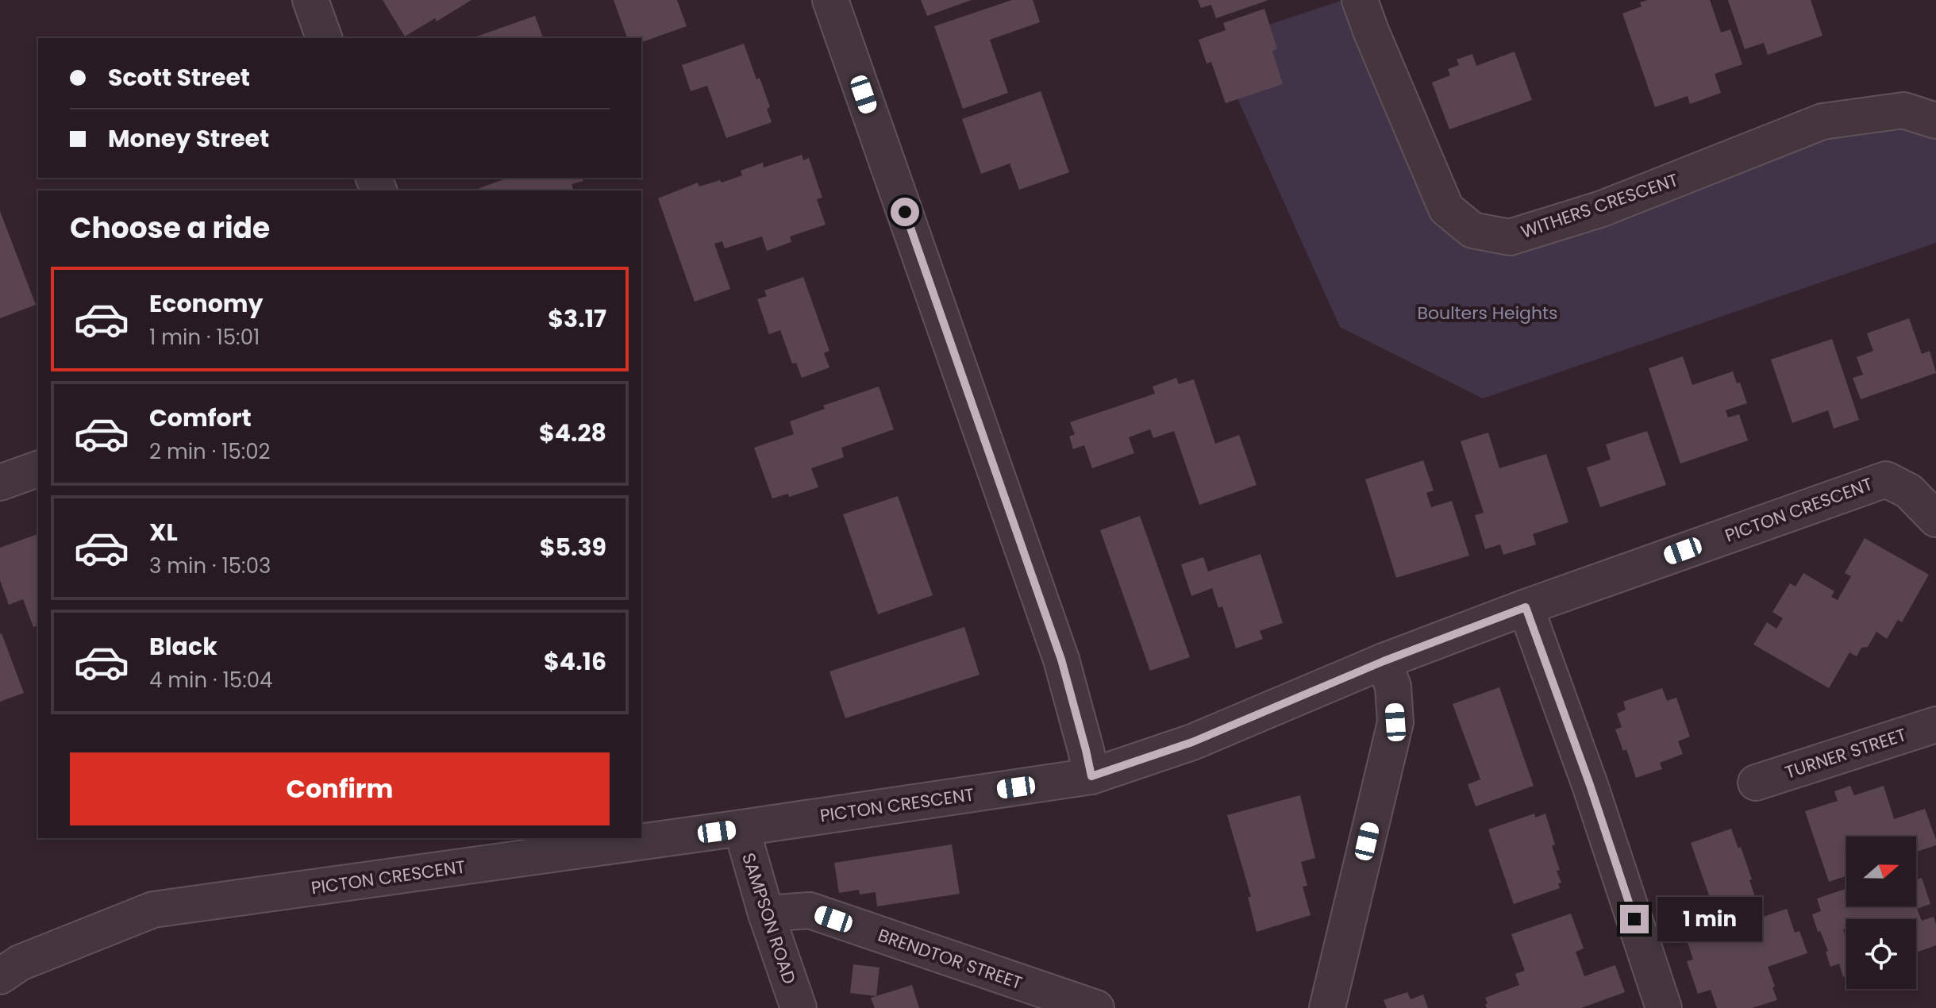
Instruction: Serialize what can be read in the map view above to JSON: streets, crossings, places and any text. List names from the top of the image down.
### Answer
{
  "streets": {
    "street": [
      "WITHERS CRESCENT",
      "PICTON CRESCENT",
      "TURNER STREET",
      "SAMPSON ROAD",
      "BRENDTOR STREET"
    ]
  },
  "crossings": [
    ["PICTON CRESCENT", "SAMPSON ROAD"],
    ["SAMPSON ROAD", "BRENDTOR STREET"]
  ],
  "parks": ["Boulters Heights"],
  "north": "right",
  "page": {
    "banner": ["Scott Street", "Money Street"],
    "heading": "Choose a ride",
    "list": [
      {
        "name": "Economy",
        "note": "1 min · 15:01",
        "value": "$3.17"
      },
      {
        "name": "Comfort",
        "note": "2 min · 15:02",
        "value": "$4.28"
      },
      {
        "name": "XL",
        "note": "3 min · 15:03",
        "value": "$5.39"
      },
      {
        "name": "Black",
        "note": "4 min · 15:04",
        "value": "$4.16"
      }
    ],
    "buttons": "Confirm",
    "bubble": "1 min"
  }
}
